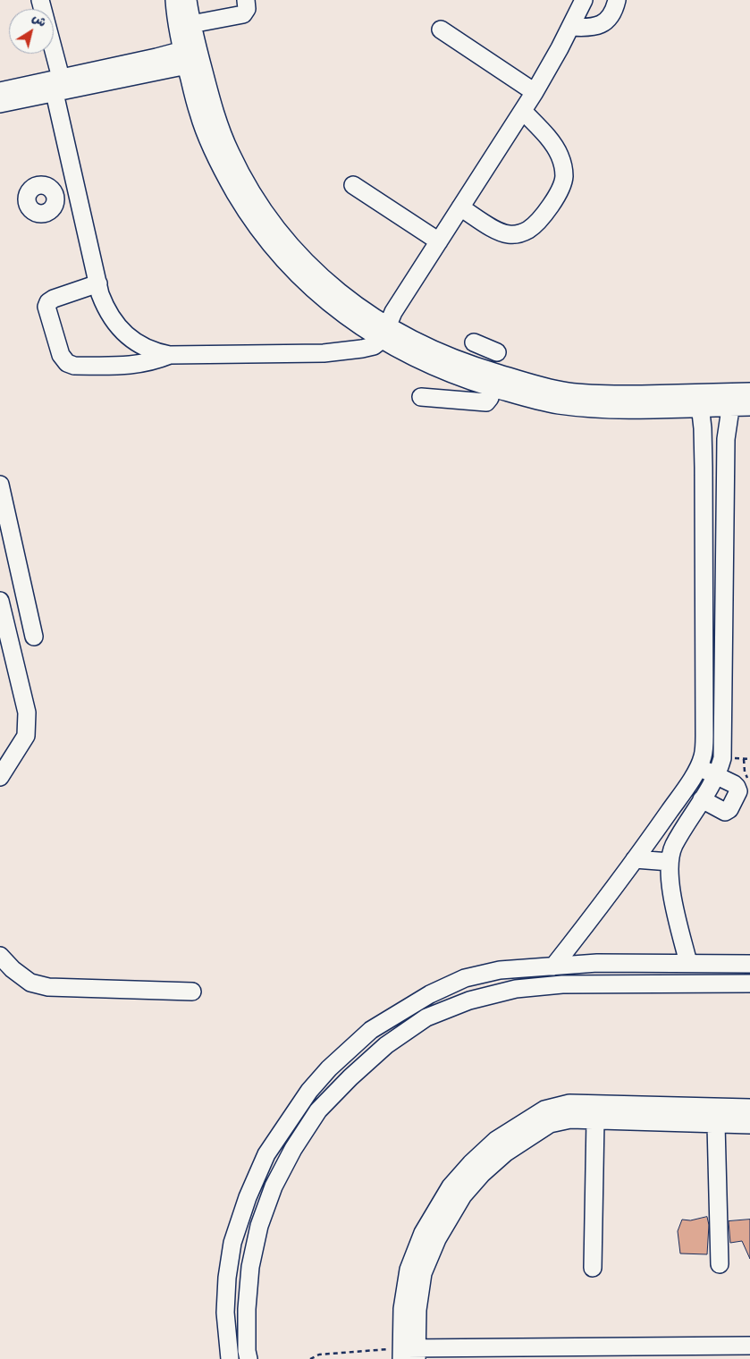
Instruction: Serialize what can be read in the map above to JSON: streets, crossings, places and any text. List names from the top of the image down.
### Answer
{
  "north": "top right"
}
